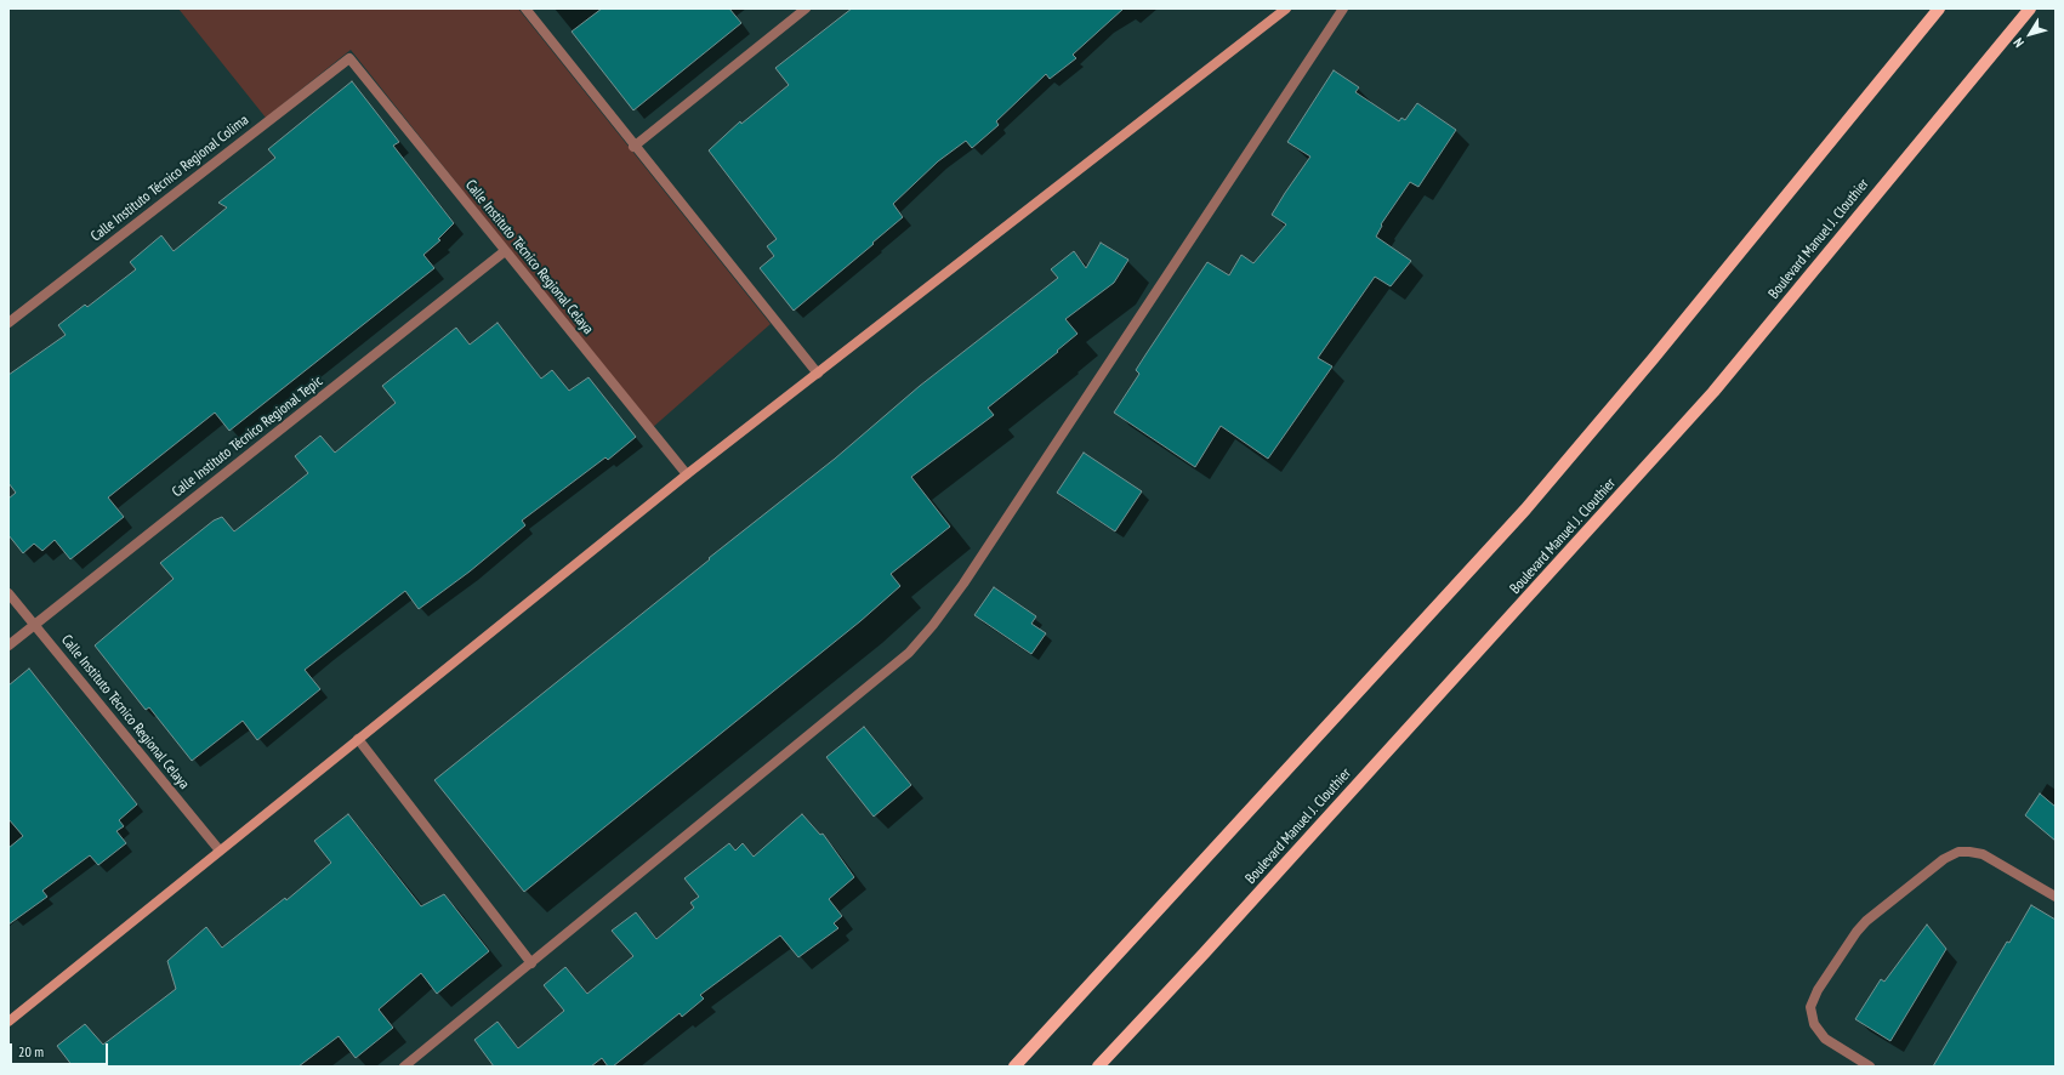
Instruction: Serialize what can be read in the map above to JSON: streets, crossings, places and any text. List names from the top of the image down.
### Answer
{
  "streets": {
    "main road": ["Boulevard Manuel J. Clouthier"],
    "street": ["Calle Instituto Técnico Regional Colima", "Calle Instituto Técnico Regional Celaya", "Calle Instituto Técnico Regional Tepic"]
  },
  "crossings": [
    ["Calle Instituto Técnico Regional Colima", "Calle Instituto Técnico Regional Celaya"],
    ["Calle Instituto Técnico Regional Celaya", "Calle Instituto Técnico Regional Tepic"]
  ],
  "scale_bar": "20 m",
  "north": "bottom left"
}
